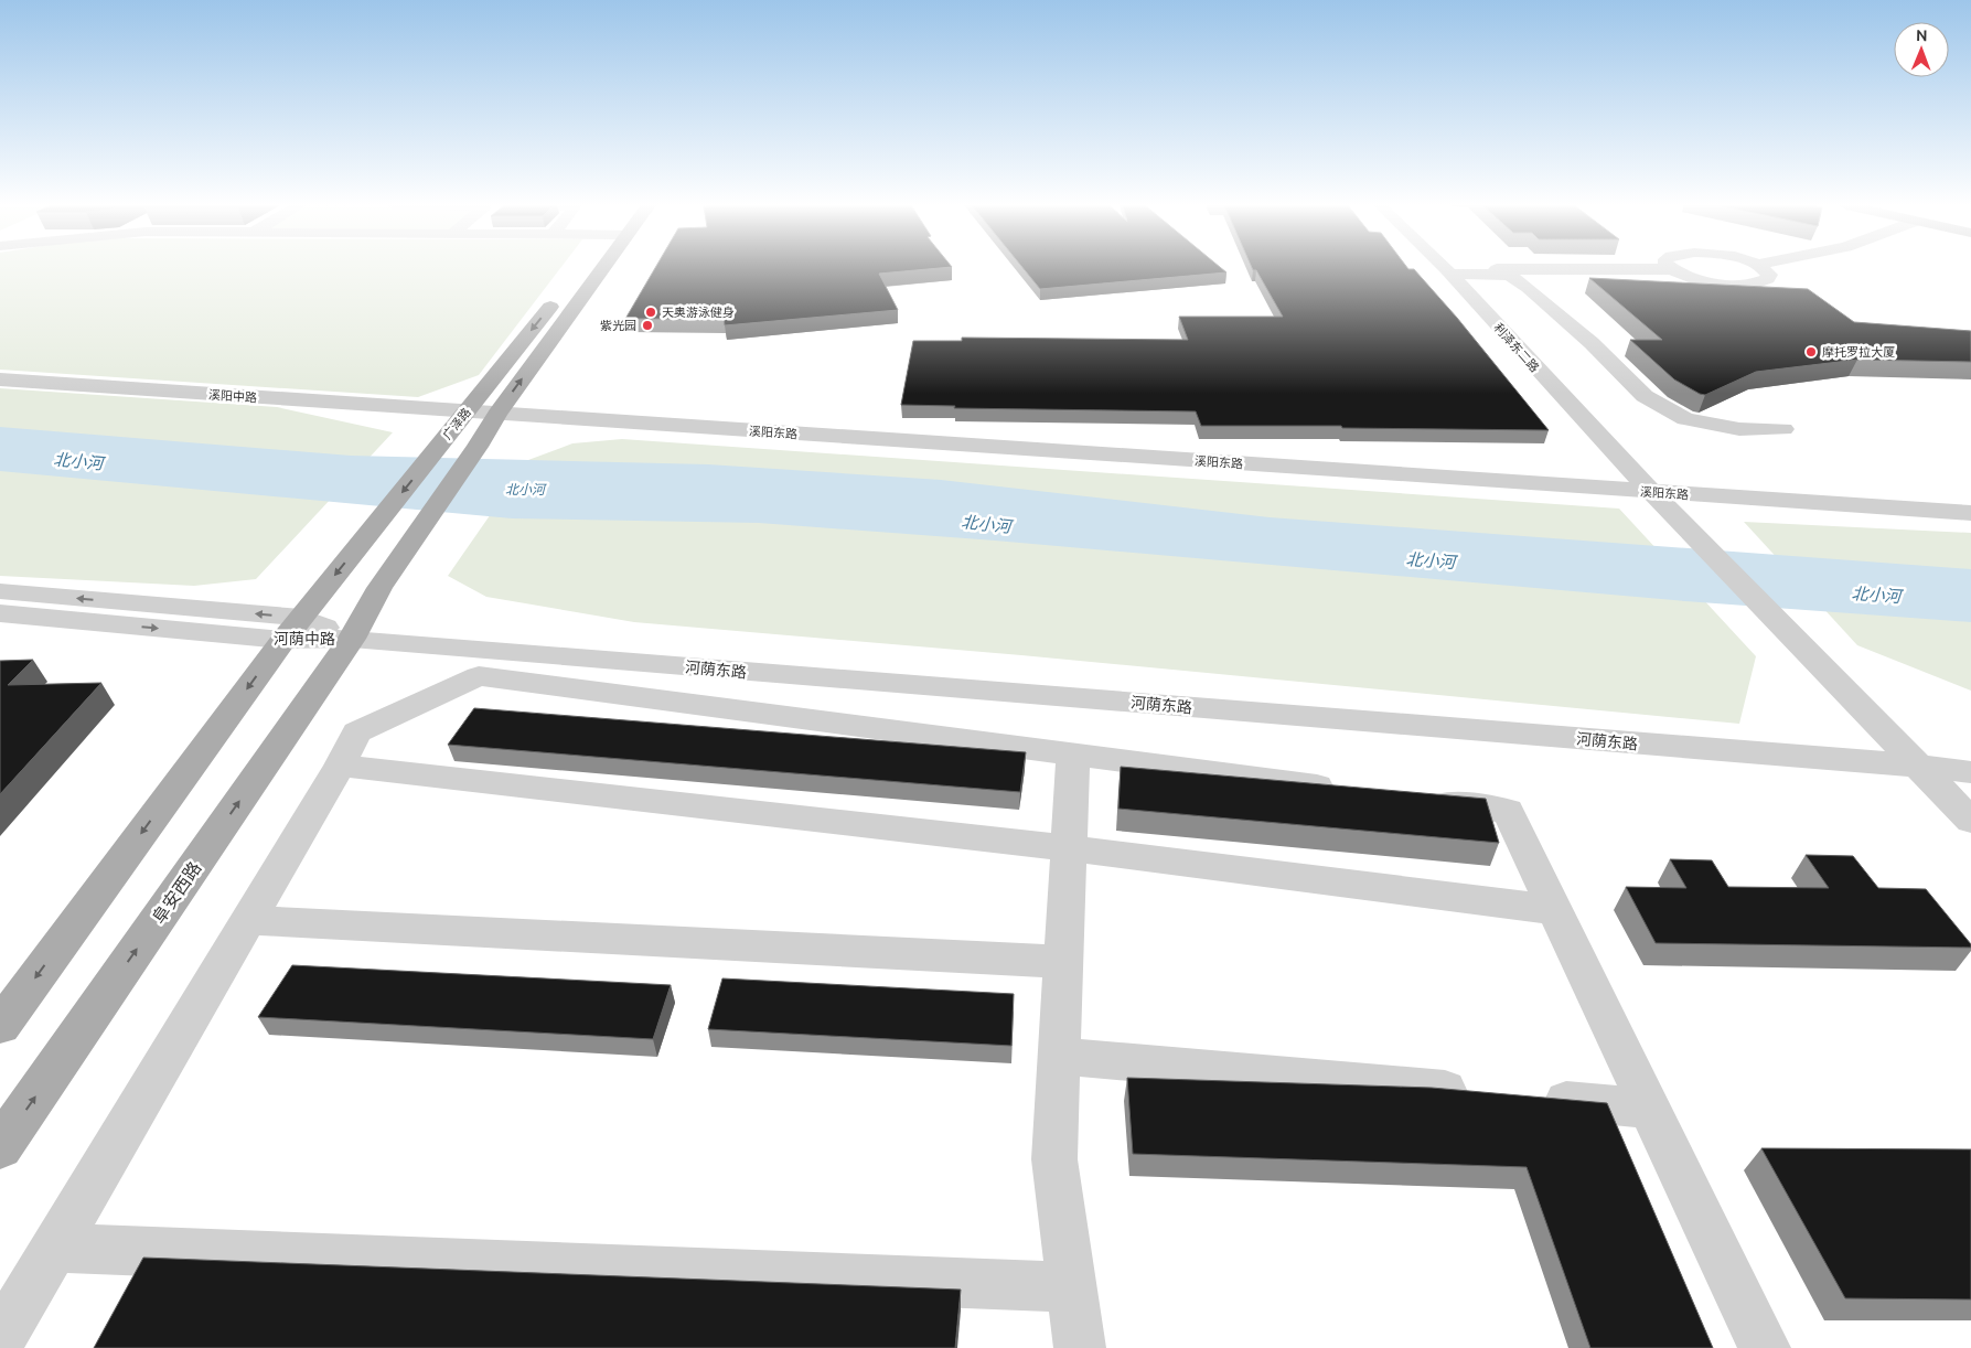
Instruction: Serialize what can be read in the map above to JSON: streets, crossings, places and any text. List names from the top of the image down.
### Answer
{
  "streets": {
    "main road": ["广泽路", "阜安西路"],
    "street": [
      "利泽东二路",
      "溪阳中路",
      "溪阳东路",
      "河荫中路",
      "河荫东路"
    ]
  },
  "crossings": [
    ["利泽东二路", "溪阳东路"],
    ["利泽东二路", "河荫东路"],
    ["溪阳中路", "广泽路"],
    ["溪阳中路", "溪阳东路"],
    ["广泽路", "溪阳东路"],
    ["广泽路", "河荫中路"],
    ["广泽路", "河荫东路"],
    ["广泽路", "阜安西路"],
    ["河荫中路", "河荫东路"],
    ["河荫中路", "阜安西路"],
    ["河荫东路", "阜安西路"]
  ],
  "water": ["北小河"],
  "places": ["天奥游泳健身", "紫光园", "摩托罗拉大厦"],
  "north": "top"
}
